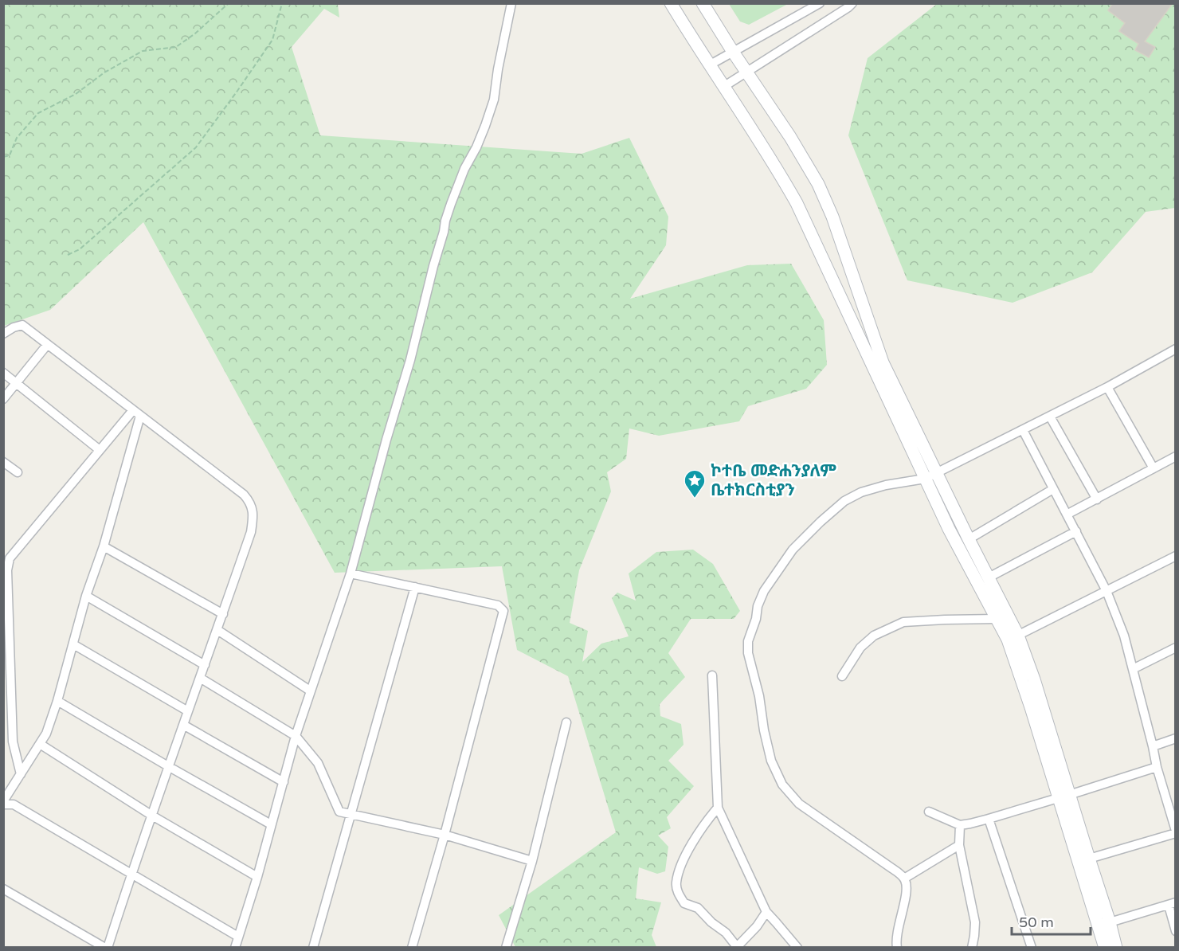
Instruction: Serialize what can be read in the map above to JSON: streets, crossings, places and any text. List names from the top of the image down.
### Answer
{
  "places": {
    "place": ["ኮተቤ መድሐንያለም ቤተክርስቲያን"]
  },
  "scale_bar": "50 m"
}
